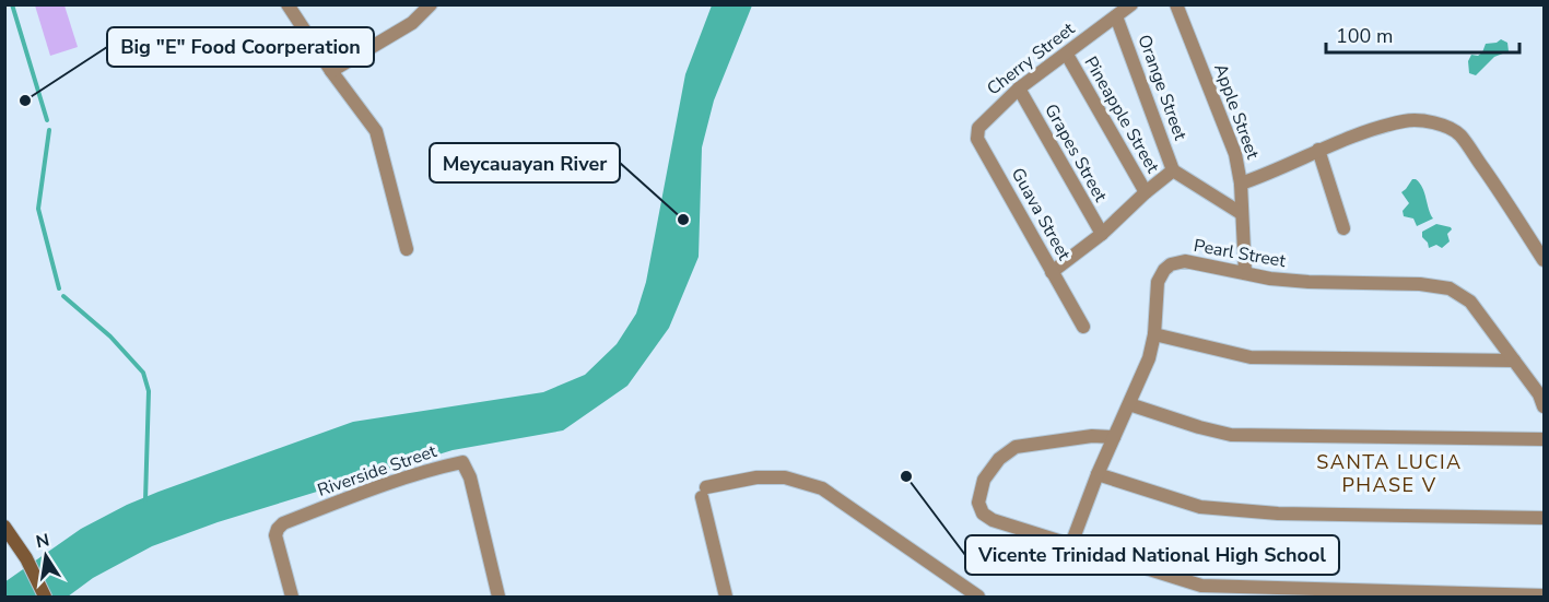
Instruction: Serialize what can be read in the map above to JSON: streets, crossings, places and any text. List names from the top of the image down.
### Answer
{
  "streets": {
    "street": [
      "Cherry Street",
      "Orange Street",
      "Apple Street",
      "Pineapple Street",
      "Grapes Street",
      "Guava Street",
      "Pearl Street",
      "Riverside Street"
    ]
  },
  "crossings": [
    ["Cherry Street", "Orange Street"],
    ["Cherry Street", "Pineapple Street"],
    ["Cherry Street", "Grapes Street"],
    ["Cherry Street", "Guava Street"],
    ["Apple Street", "Pearl Street"]
  ],
  "districts": ["SANTA LUCIA PHASE V"],
  "places": ["Big \"E\" Food Coorperation", "Meycauayan River", "Vicente Trinidad National High School"],
  "scale_bar": "100 m",
  "north": "top"
}
